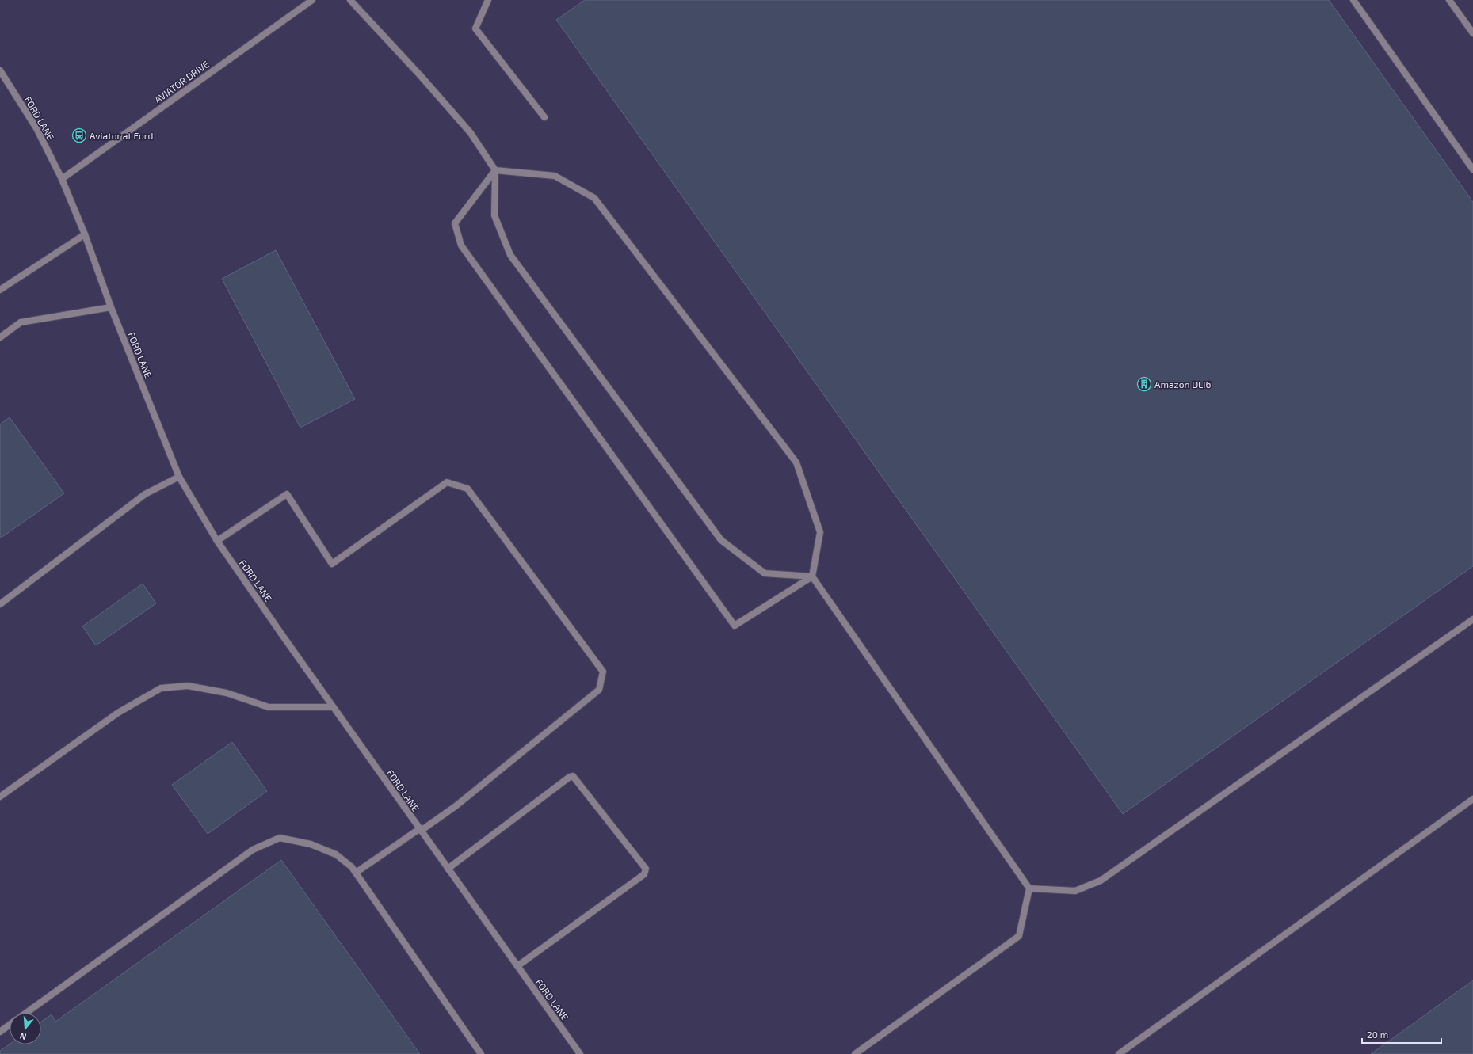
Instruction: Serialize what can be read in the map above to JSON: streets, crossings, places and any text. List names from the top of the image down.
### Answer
{
  "streets": {
    "street": ["AVIATOR DRIVE", "FORD LANE"]
  },
  "crossings": [
    ["AVIATOR DRIVE", "FORD LANE"]
  ],
  "places": {
    "bus stop": ["Aviator at Ford"],
    "building": ["Amazon DLI6"]
  },
  "scale_bar": "20 m",
  "north": "bottom"
}
